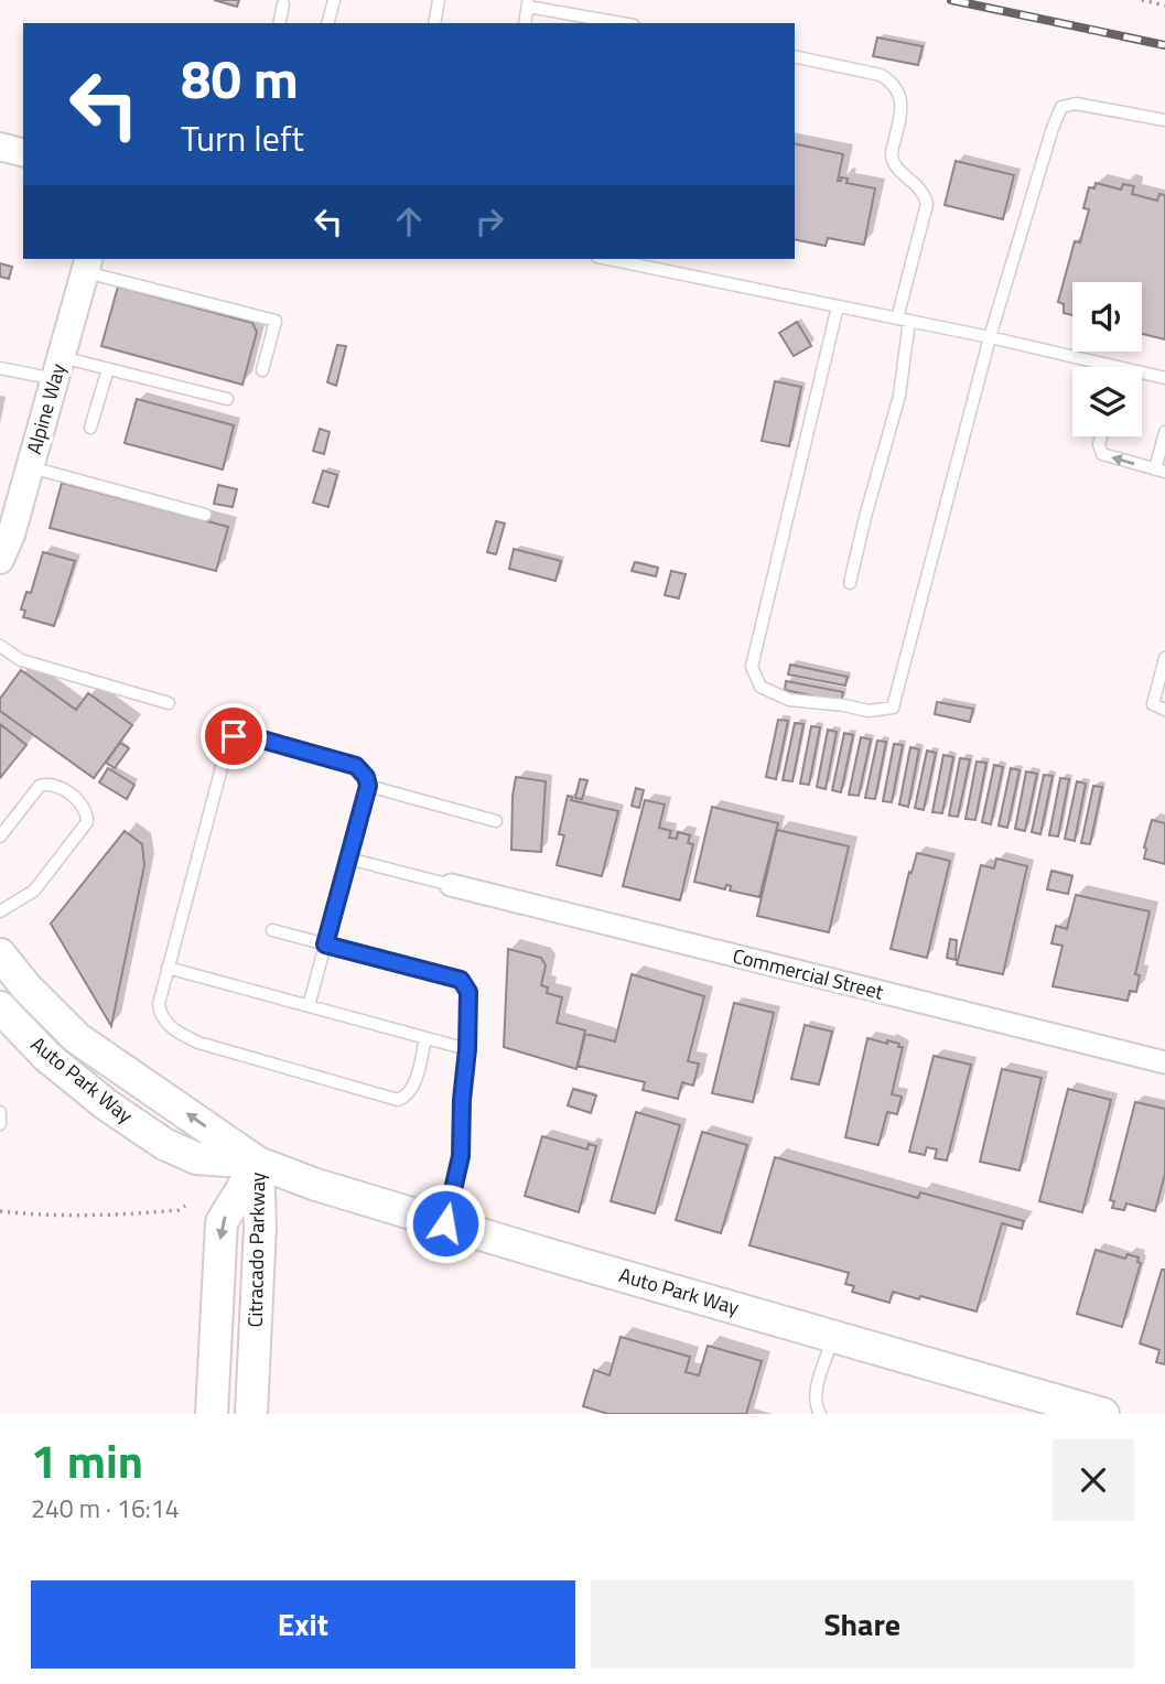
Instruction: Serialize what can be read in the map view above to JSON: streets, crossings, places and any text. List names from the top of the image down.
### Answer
{
  "streets": {
    "main road": ["Auto Park Way", "Citracado Parkway"],
    "street": ["Alpine Way", "Commercial Street"]
  },
  "crossings": [
    ["Auto Park Way", "Citracado Parkway"]
  ],
  "page": {
    "turn": ["80 m", "Turn left"],
    "heading": ["1 min", "240 m · 16:14"],
    "buttons": ["Exit", "Share"]
  }
}
